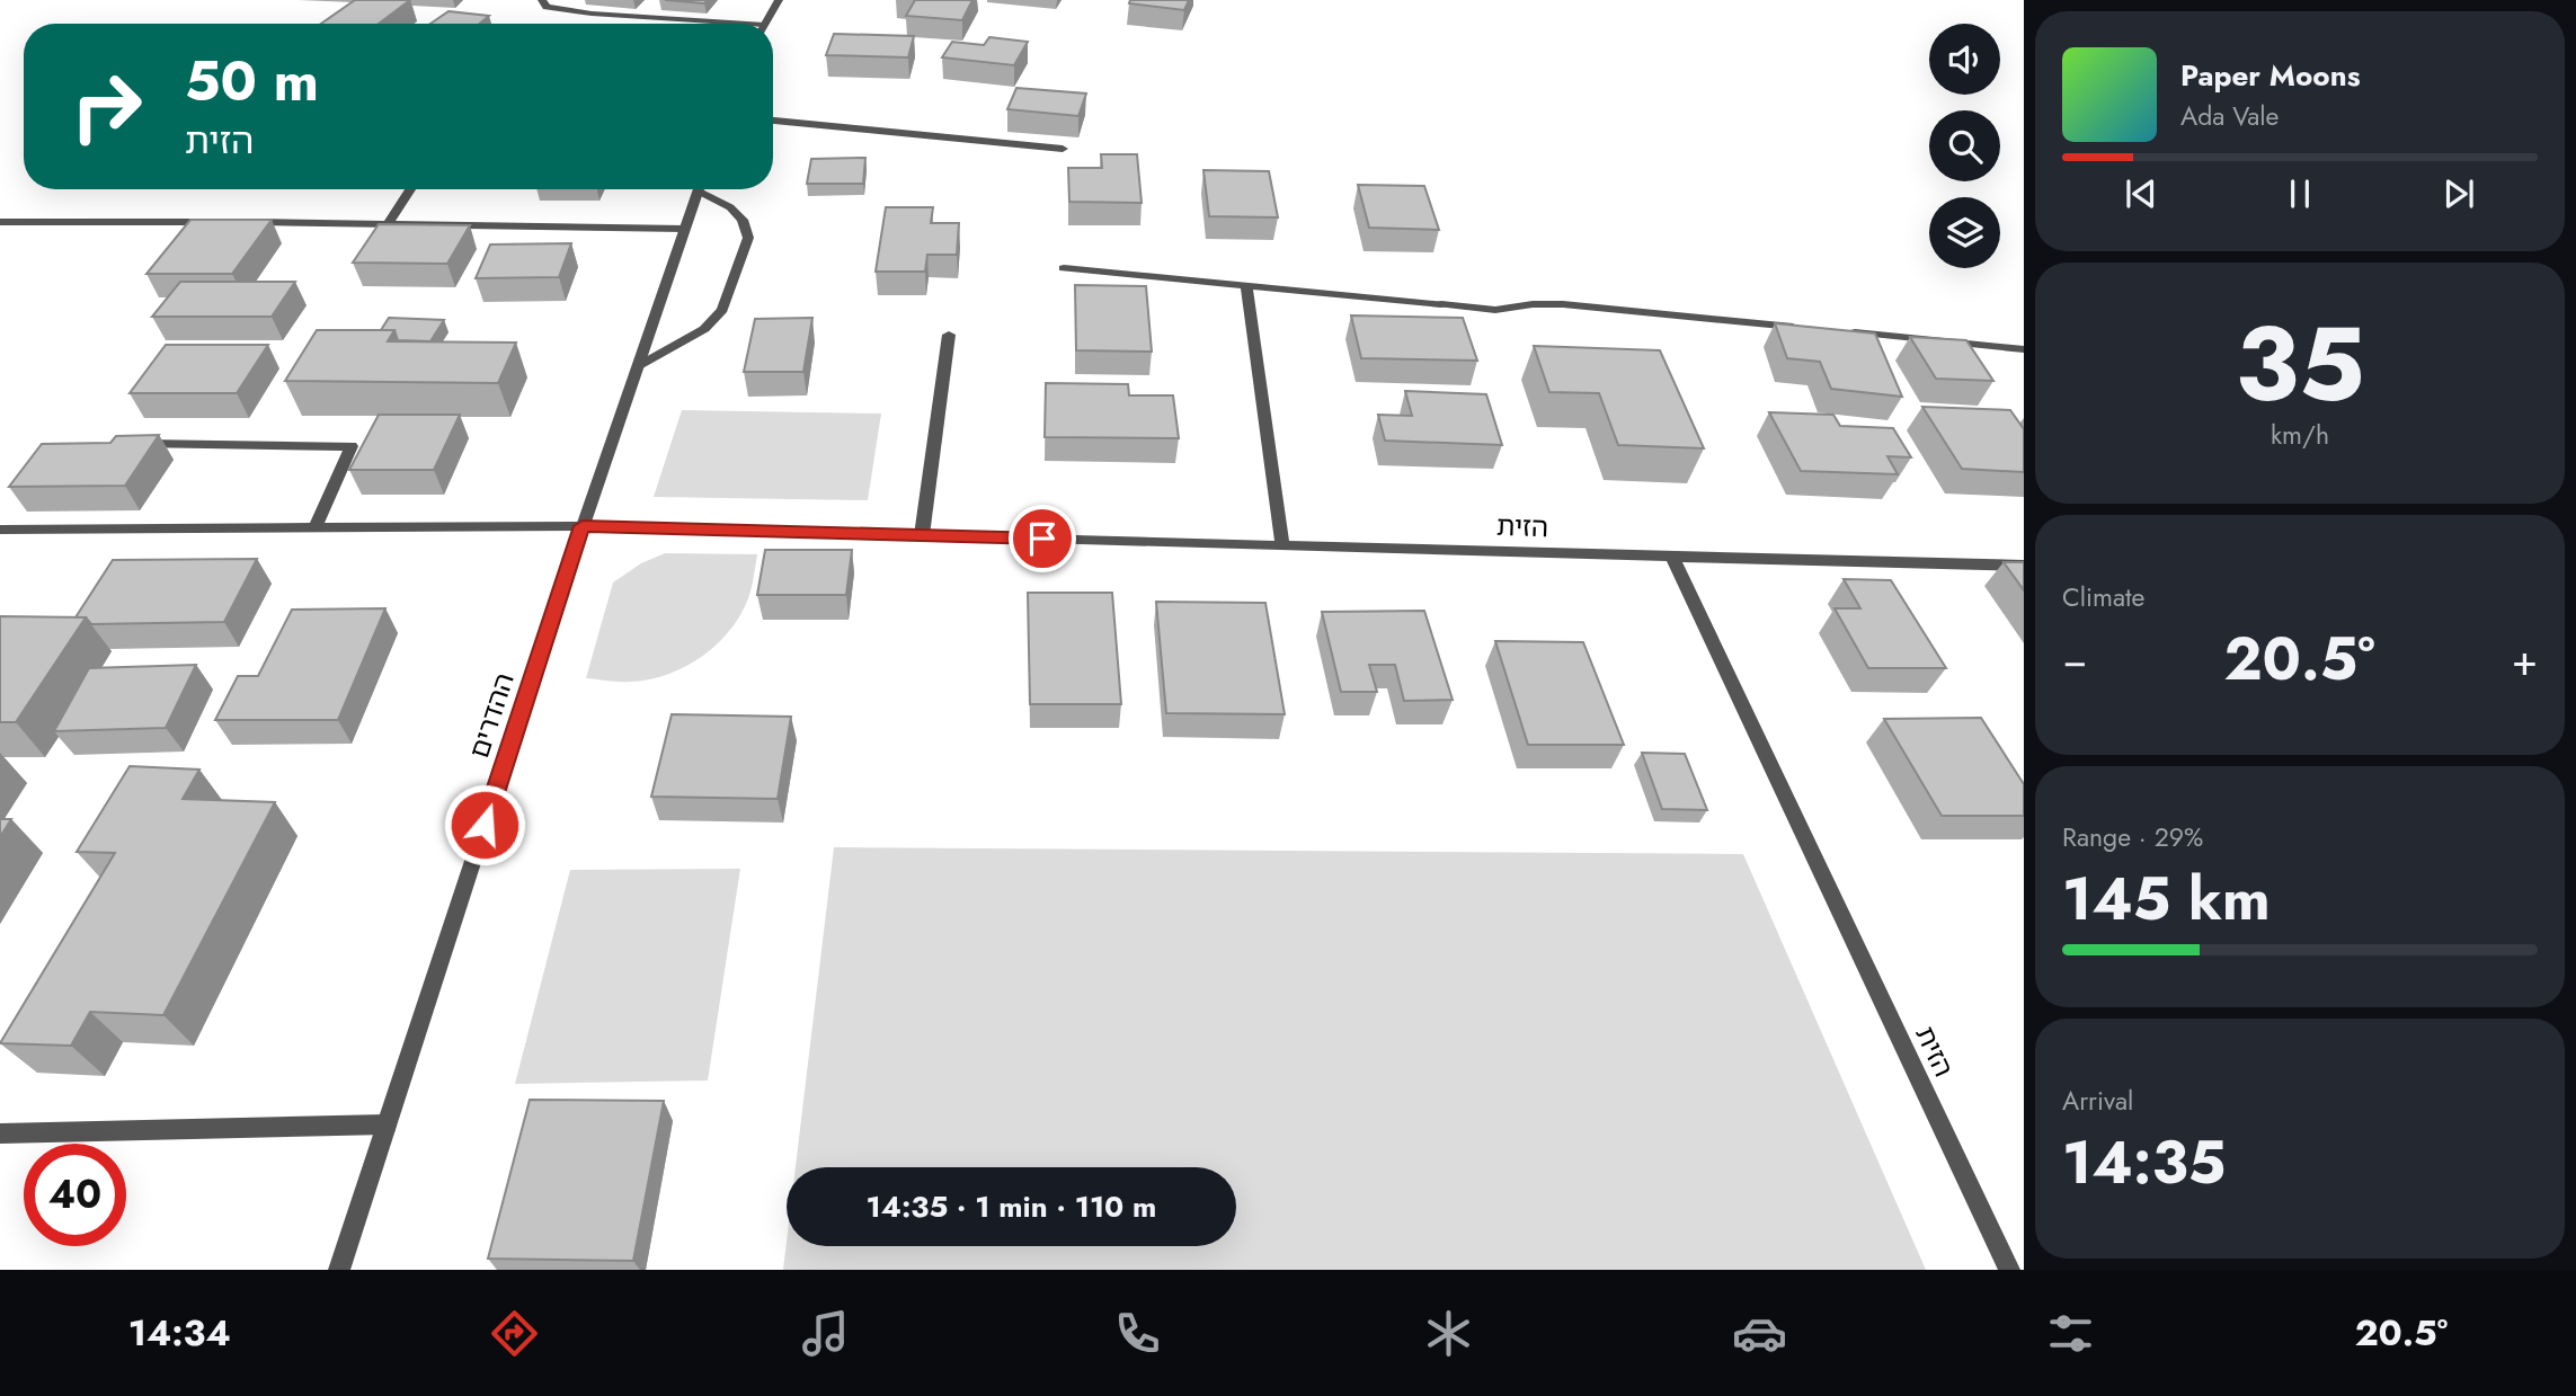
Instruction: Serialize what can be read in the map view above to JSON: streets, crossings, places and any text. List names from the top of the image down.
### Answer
{
  "streets": {
    "street": ["הזית", "ההדרים"]
  },
  "crossings": [
    ["הזית", "ההדרים"]
  ],
  "page": {
    "turn": ["50 m", "הזית"],
    "song": ["Paper Moons", "Ada Vale"],
    "tile": [
      ["35", "km/h"],
      "Climate",
      ["Range · 29%", "145 km"],
      ["Arrival", "14:35"]
    ],
    "heat": ["−", "20.5°", "+"],
    "limit": "40",
    "trip": "14:35 · 1 min · 110 m",
    "tabs": ["14:34", "20.5°"]
  }
}
